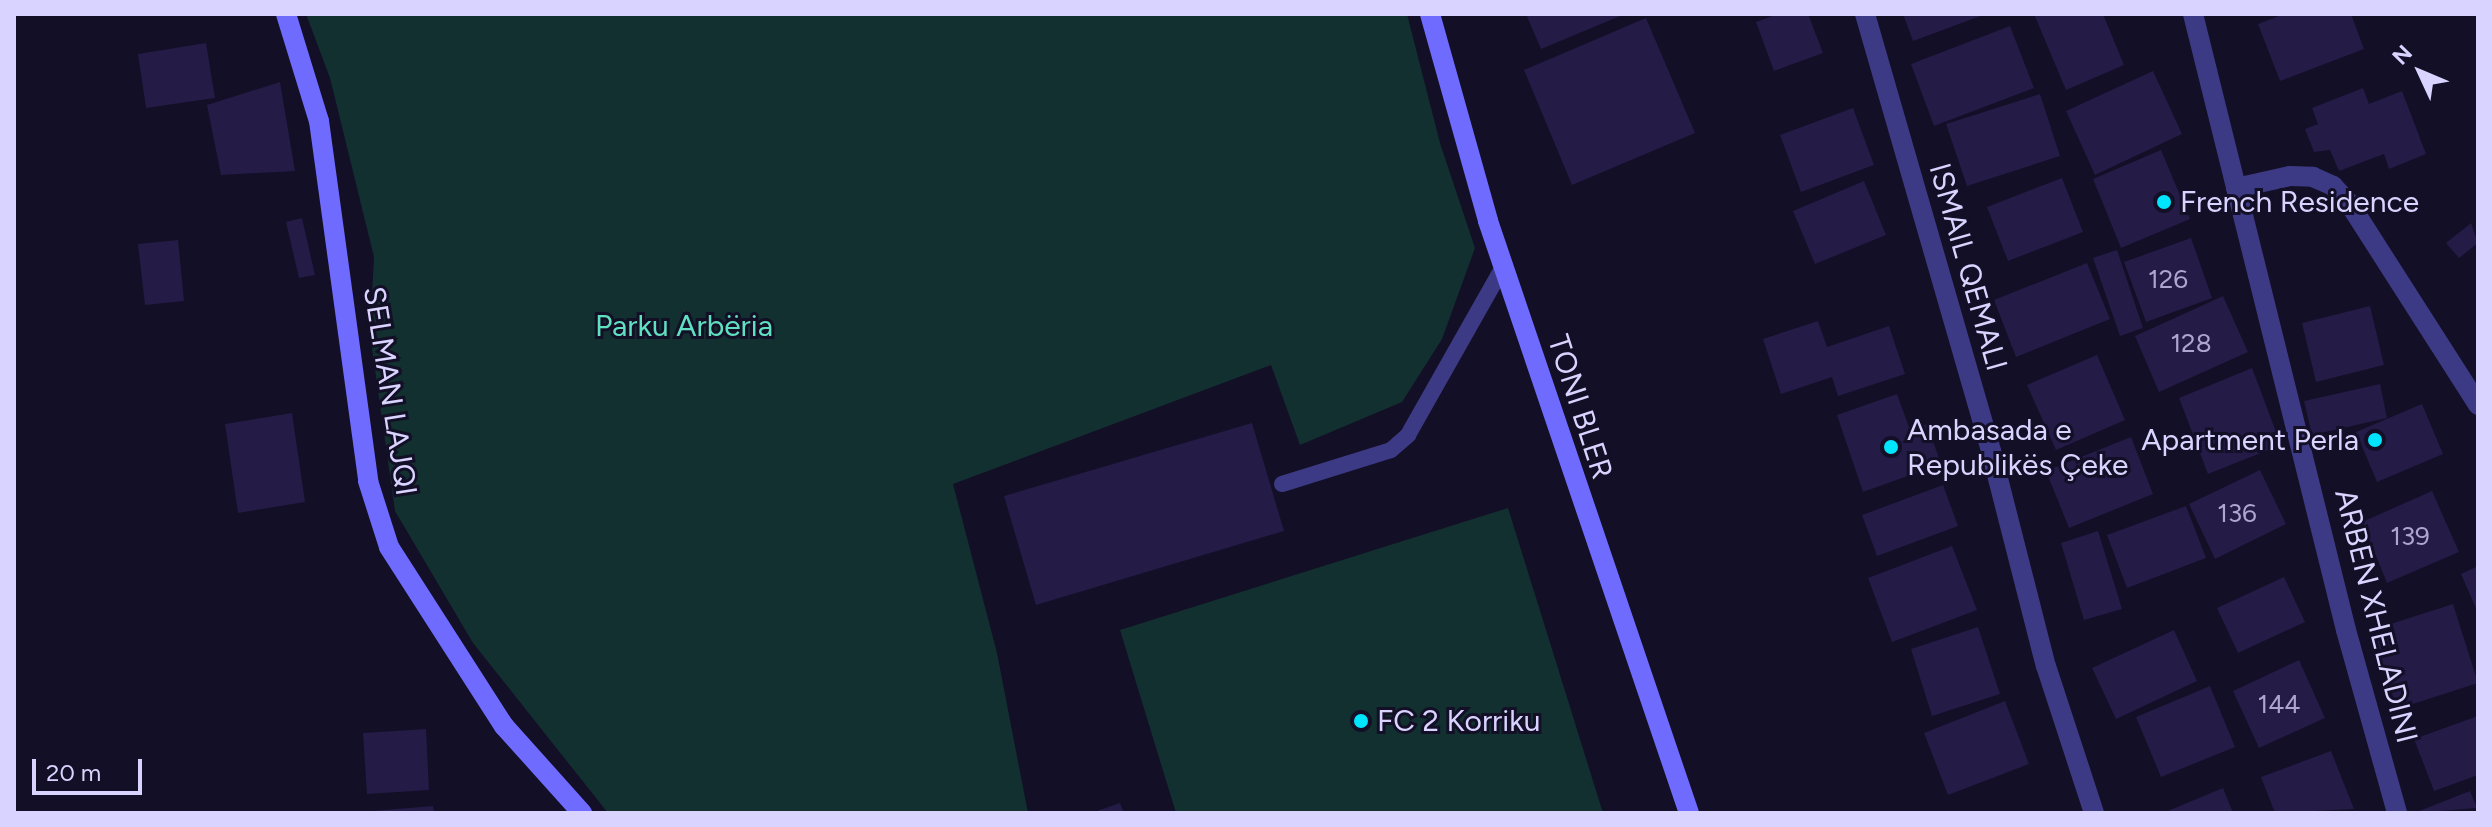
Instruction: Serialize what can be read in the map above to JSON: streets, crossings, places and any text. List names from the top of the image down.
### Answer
{
  "streets": {
    "street": [
      "ISMAIL QEMALI",
      "SELMAN LAJQI",
      "TONI BLER",
      "ARBEN XHELADINI"
    ]
  },
  "parks": ["Parku Arbëria"],
  "places": [
    "French Residence",
    "Apartment Perla",
    "Ambasada e Republikës Çeke",
    "FC 2 Korriku"
  ],
  "house_numbers": [
    "126",
    "128",
    "136",
    "139",
    "144"
  ],
  "scale_bar": "20 m",
  "north": "top left"
}
